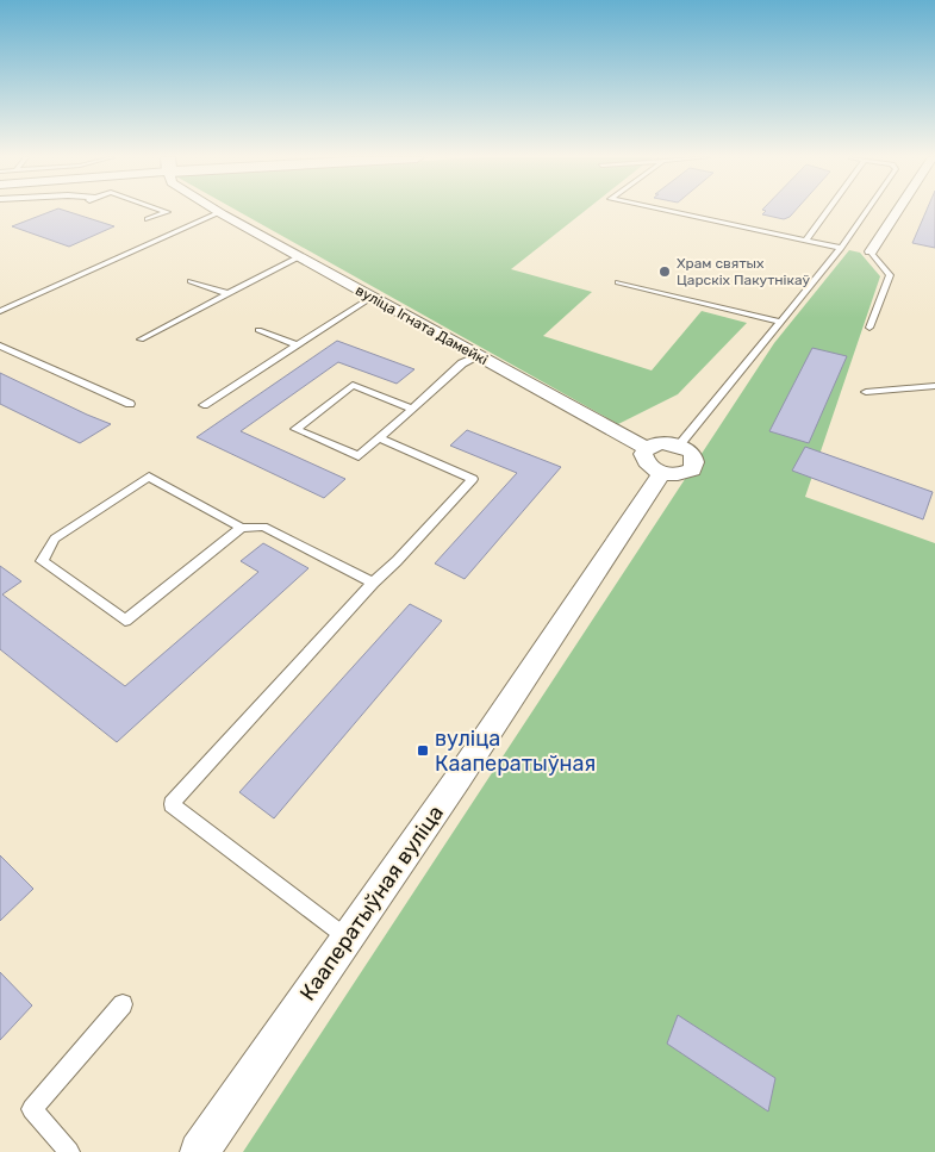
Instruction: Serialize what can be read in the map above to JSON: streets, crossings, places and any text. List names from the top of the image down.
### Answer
{
  "streets": {
    "street": ["вуліца Ігната Дамейкі", "Кааператыўная вуліца"]
  },
  "crossings": [
    ["вуліца Ігната Дамейкі", "Кааператыўная вуліца"]
  ],
  "places": {
    "other": ["Храм святых Царскіх Пакутнікаў"],
    "transit": ["вуліца Кааператыўная"]
  }
}
